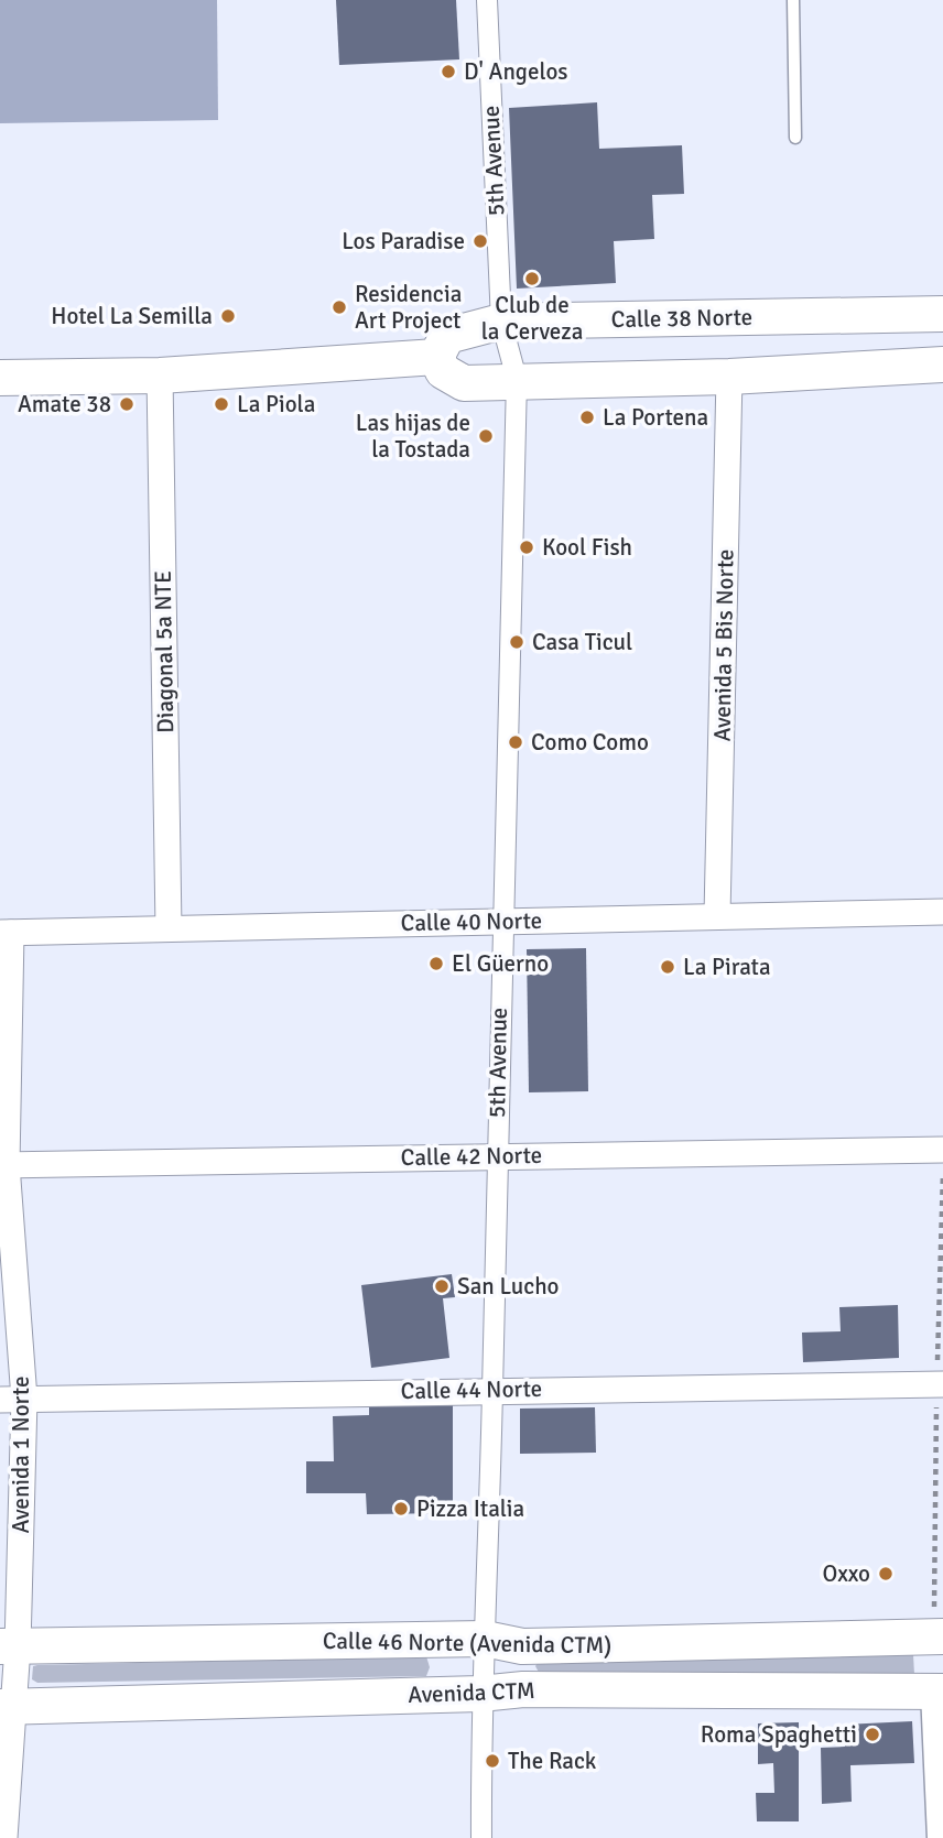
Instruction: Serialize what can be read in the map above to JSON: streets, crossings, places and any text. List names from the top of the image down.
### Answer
{
  "streets": {
    "main road": ["Calle 38 Norte", "Calle 46 Norte (Avenida CTM)", "Avenida CTM"],
    "street": [
      "5th Avenue",
      "Avenida 5 Bis Norte",
      "Diagonal 5a NTE",
      "Calle 40 Norte",
      "Calle 42 Norte",
      "Calle 44 Norte",
      "Avenida 1 Norte"
    ]
  },
  "crossings": [
    ["5th Avenue", "Calle 38 Norte"],
    ["5th Avenue", "Calle 40 Norte"],
    ["5th Avenue", "Calle 42 Norte"],
    ["5th Avenue", "Calle 44 Norte"],
    ["5th Avenue", "Calle 46 Norte (Avenida CTM)"],
    ["5th Avenue", "Avenida CTM"],
    ["Avenida 5 Bis Norte", "Calle 40 Norte"],
    ["Diagonal 5a NTE", "Calle 40 Norte"],
    ["Calle 40 Norte", "Avenida 1 Norte"],
    ["Calle 42 Norte", "Avenida 1 Norte"],
    ["Calle 44 Norte", "Avenida 1 Norte"],
    ["Avenida 1 Norte", "Calle 46 Norte (Avenida CTM)"],
    ["Avenida 1 Norte", "Avenida CTM"]
  ],
  "places": [
    "D' Angelos",
    "Los Paradise",
    "Club de la Cerveza",
    "Residencia Art Project",
    "Hotel La Semilla",
    "Amate 38",
    "La Piola",
    "La Portena",
    "Las hijas de la Tostada",
    "Kool Fish",
    "Casa Ticul",
    "Como Como",
    "El Güerno",
    "La Pirata",
    "San Lucho",
    "Pizza Italia",
    "Oxxo",
    "Roma Spaghetti",
    "The Rack"
  ]
}
